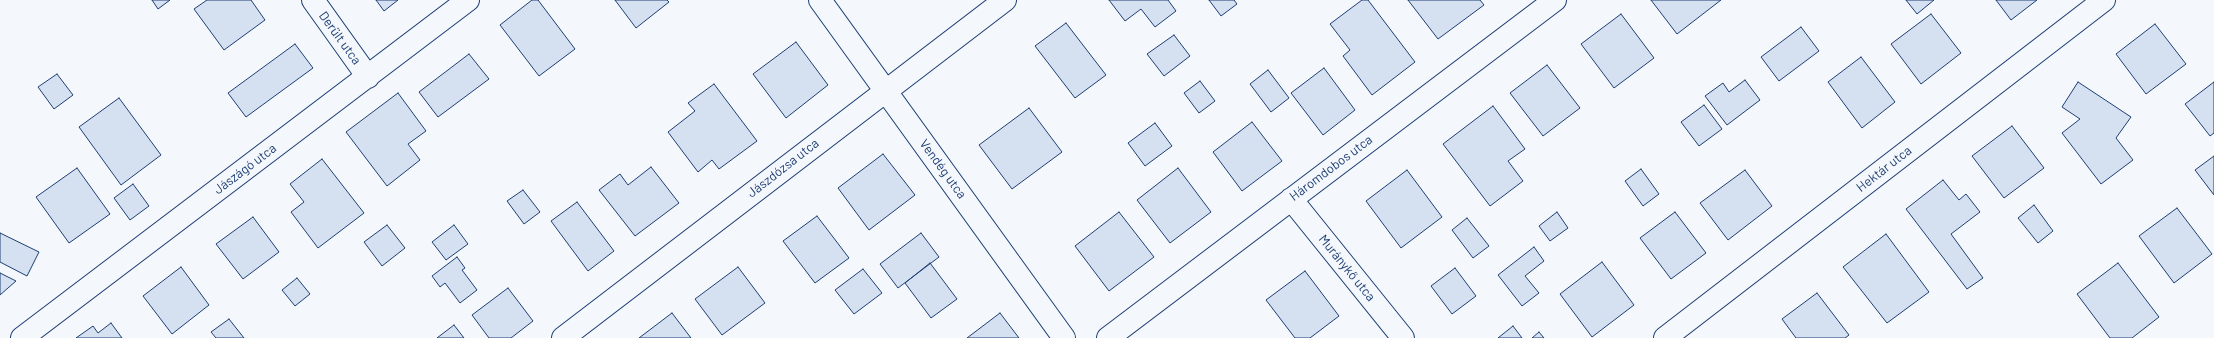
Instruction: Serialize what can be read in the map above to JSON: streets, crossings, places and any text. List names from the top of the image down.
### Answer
{
  "streets": {
    "street": [
      "Derült utca",
      "Jászdózsa utca",
      "Háromdobos utca",
      "Jászágó utca",
      "Vendég utca",
      "Hektár utca",
      "Muránykő utca"
    ]
  },
  "crossings": [
    ["Derült utca", "Jászágó utca"],
    ["Jászdózsa utca", "Vendég utca"],
    ["Háromdobos utca", "Muránykő utca"]
  ]
}
